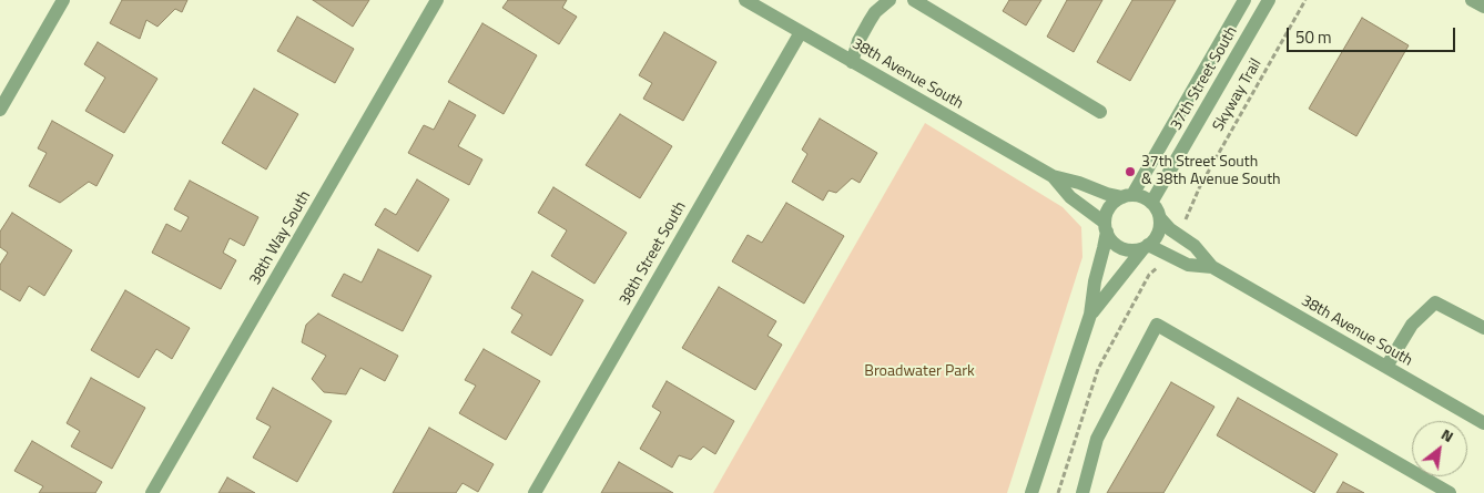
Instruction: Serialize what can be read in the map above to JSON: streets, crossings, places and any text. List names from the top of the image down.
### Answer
{
  "streets": {
    "street": [
      "38th Avenue South",
      "37th Street South",
      "38th Way South",
      "38th Street South"
    ],
    "path": ["Skyway Trail"]
  },
  "crossings": [
    ["38th Avenue South", "37th Street South"],
    ["38th Avenue South", "Skyway Trail"],
    ["38th Avenue South", "38th Street South"]
  ],
  "parks": ["Broadwater Park"],
  "places": ["37th Street South & 38th Avenue South"],
  "scale_bar": "50 m",
  "north": "top right"
}
